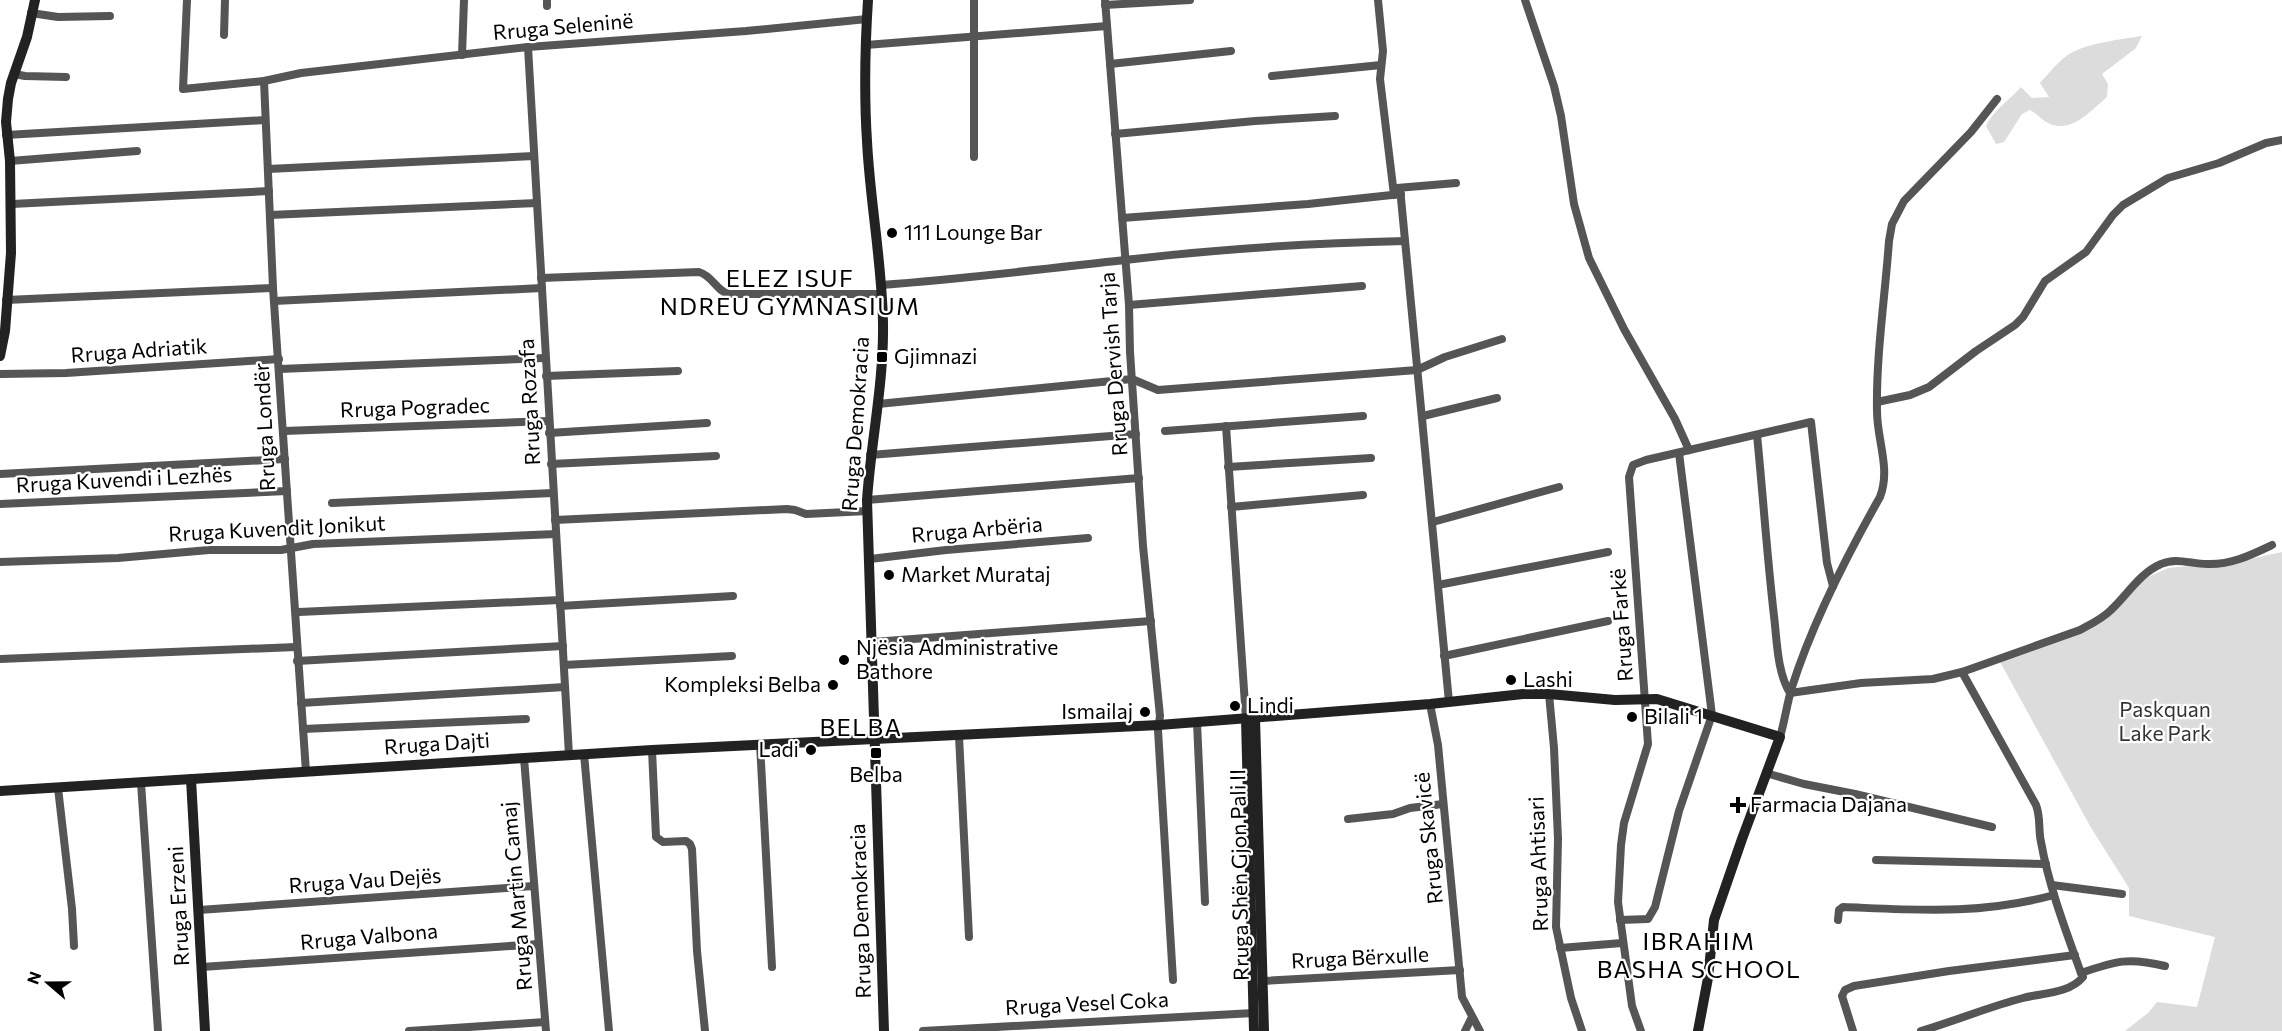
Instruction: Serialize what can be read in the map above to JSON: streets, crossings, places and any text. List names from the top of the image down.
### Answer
{
  "streets": {
    "street": [
      "Rruga Seleninë",
      "Rruga Adriatik",
      "Rruga Dervish Tarja",
      "Rruga Rozafa",
      "Rruga Pogradec",
      "Rruga Demokracia",
      "Rruga Londër",
      "Rruga Kuvendi i Lezhës",
      "Rruga Kuvendit Jonikut",
      "Rruga Arbëria",
      "Rruga Farkë",
      "Rruga Dajti",
      "Rruga Skavicë",
      "Rruga Ahtisari",
      "Rruga Shën Gjon Pali II",
      "Rruga Vau Dejës",
      "Rruga Martin Camaj",
      "Rruga Erzeni",
      "Rruga Valbona",
      "Rruga Bërxulle",
      "Rruga Vesel Coka"
    ]
  },
  "crossings": [
    ["Rruga Seleninë", "Rruga Rozafa"],
    ["Rruga Seleninë", "Rruga Demokracia"],
    ["Rruga Seleninë", "Rruga Londër"],
    ["Rruga Adriatik", "Rruga Londër"],
    ["Rruga Dervish Tarja", "Rruga Dajti"],
    ["Rruga Rozafa", "Rruga Pogradec"],
    ["Rruga Rozafa", "Rruga Kuvendit Jonikut"],
    ["Rruga Rozafa", "Rruga Dajti"],
    ["Rruga Pogradec", "Rruga Londër"],
    ["Rruga Demokracia", "Rruga Arbëria"],
    ["Rruga Demokracia", "Rruga Dajti"],
    ["Rruga Londër", "Rruga Kuvendi i Lezhës"],
    ["Rruga Londër", "Rruga Kuvendit Jonikut"],
    ["Rruga Londër", "Rruga Dajti"],
    ["Rruga Farkë", "Rruga Dajti"],
    ["Rruga Dajti", "Rruga Skavicë"],
    ["Rruga Dajti", "Rruga Ahtisari"],
    ["Rruga Dajti", "Rruga Shën Gjon Pali II"],
    ["Rruga Dajti", "Rruga Martin Camaj"],
    ["Rruga Dajti", "Rruga Erzeni"],
    ["Rruga Skavicë", "Rruga Bërxulle"],
    ["Rruga Shën Gjon Pali II", "Rruga Bërxulle"],
    ["Rruga Shën Gjon Pali II", "Rruga Vesel Coka"],
    ["Rruga Vau Dejës", "Rruga Martin Camaj"],
    ["Rruga Vau Dejës", "Rruga Erzeni"],
    ["Rruga Martin Camaj", "Rruga Valbona"],
    ["Rruga Erzeni", "Rruga Valbona"]
  ],
  "districts": ["ELEZ ISUF NDREU GYMNASIUM", "BELBA", "IBRAHIM BASHA SCHOOL"],
  "parks": ["Paskquan Lake Park"],
  "places": {
    "other": [
      "111 Lounge Bar",
      "Market Murataj",
      "Njësia Administrative Bathore",
      "Lashi",
      "Kompleksi Belba",
      "Lindi",
      "Ismailaj",
      "Bilali 1",
      "Ladi"
    ],
    "transit": ["Gjimnazi", "Belba"],
    "health": ["Farmacia Dajana"]
  },
  "north": "left"
}
